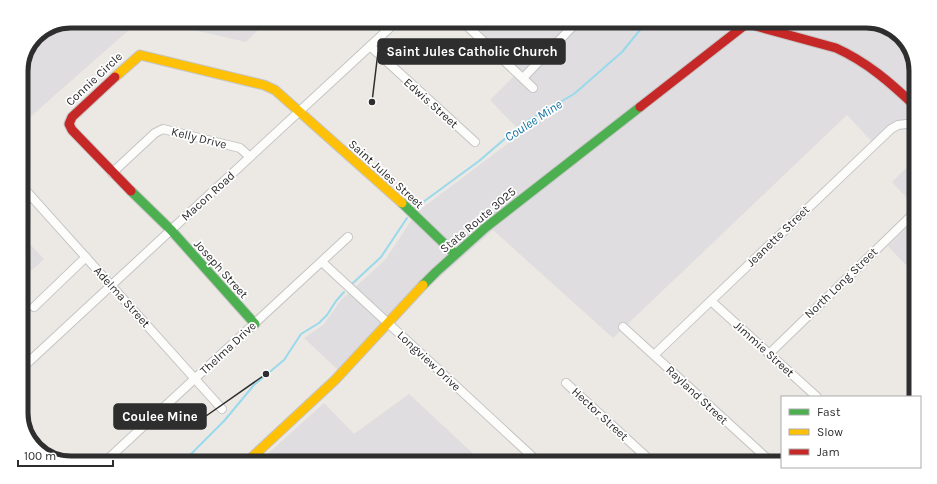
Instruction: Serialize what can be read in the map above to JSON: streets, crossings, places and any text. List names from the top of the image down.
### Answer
{
  "streets": {
    "street": [
      "Connie Circle",
      "Edwis Street",
      "Kelly Drive",
      "Saint Jules Street",
      "Macon Road",
      "State Route 3025",
      "Jeanette Street",
      "Joseph Street",
      "North Long Street",
      "Adelma Street",
      "Thelma Drive",
      "Jimmie Street",
      "Longview Drive",
      "Rayland Street",
      "Hector Street"
    ]
  },
  "crossings": [
    ["Connie Circle", "Kelly Drive"],
    ["Connie Circle", "Saint Jules Street"],
    ["Connie Circle", "Macon Road"],
    ["Connie Circle", "Joseph Street"],
    ["Edwis Street", "Macon Road"],
    ["Kelly Drive", "Macon Road"],
    ["Saint Jules Street", "Macon Road"],
    ["Saint Jules Street", "State Route 3025"],
    ["Macon Road", "Joseph Street"],
    ["Macon Road", "Adelma Street"],
    ["State Route 3025", "Longview Drive"],
    ["Jeanette Street", "Jimmie Street"],
    ["Jeanette Street", "Rayland Street"],
    ["Joseph Street", "Thelma Drive"],
    ["North Long Street", "Jimmie Street"],
    ["Adelma Street", "Thelma Drive"],
    ["Thelma Drive", "Longview Drive"]
  ],
  "water": ["Coulee Mine"],
  "places": ["Saint Jules Catholic Church", "Coulee Mine"],
  "legend": ["Fast", "Slow", "Jam"],
  "scale_bar": "100 m"
}
